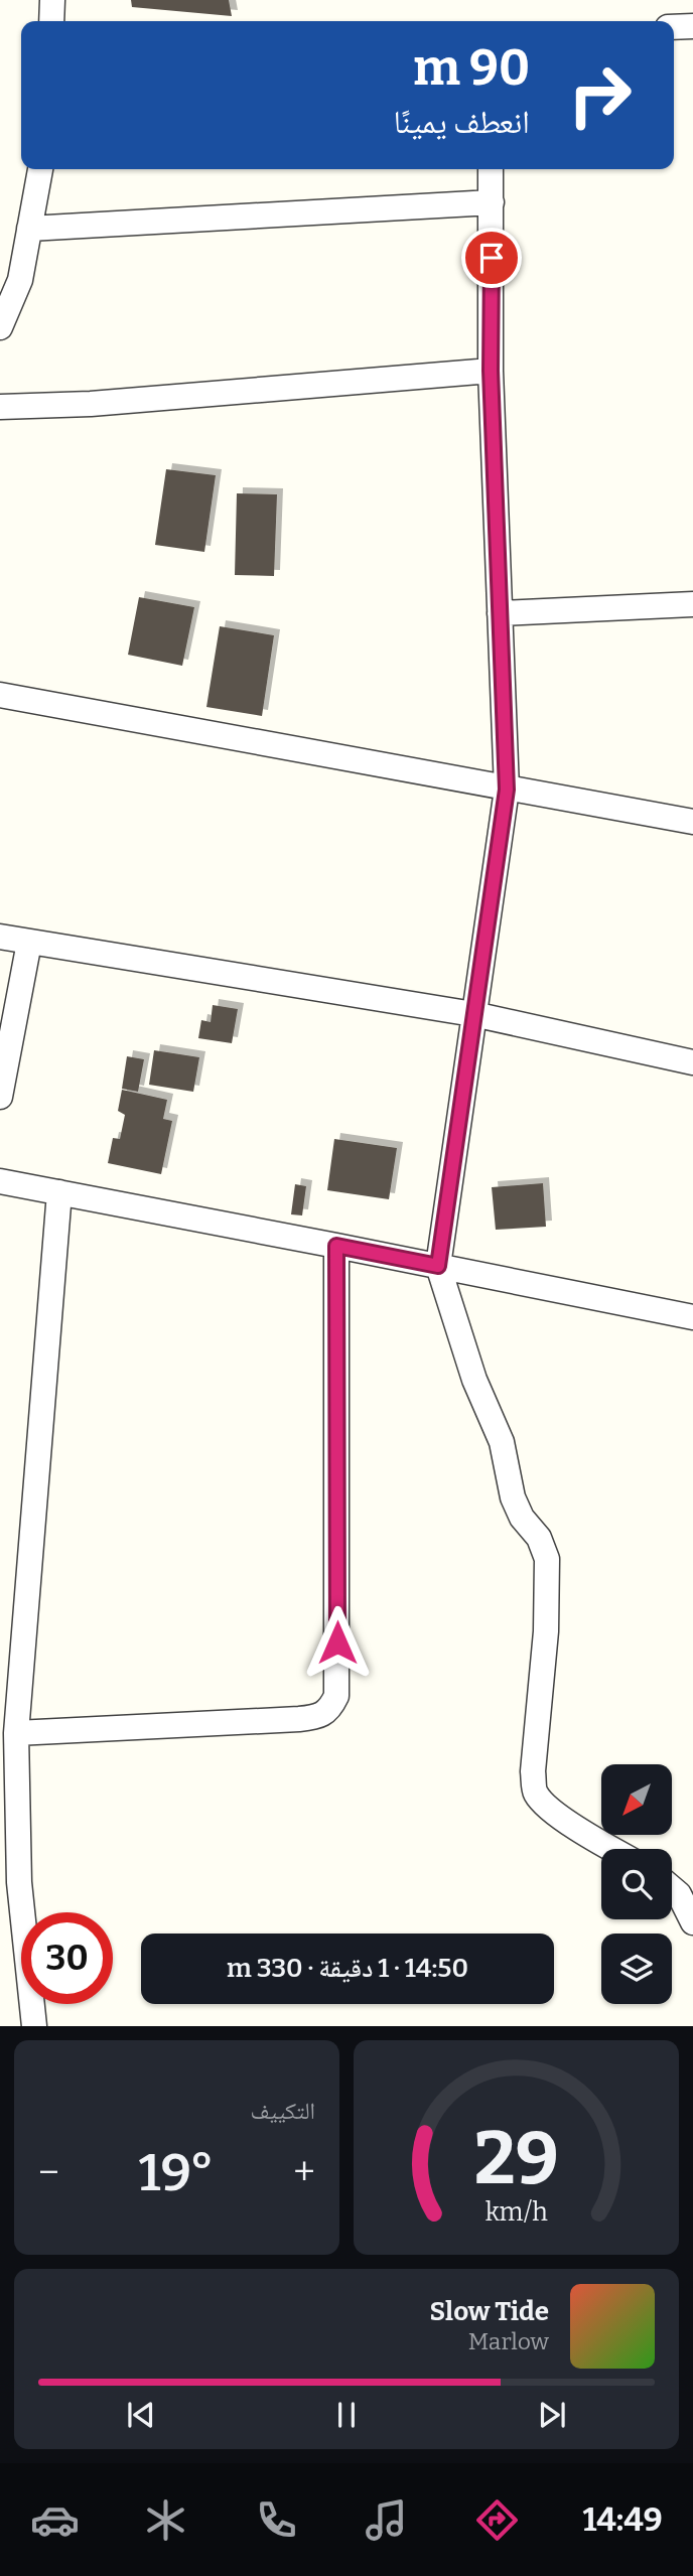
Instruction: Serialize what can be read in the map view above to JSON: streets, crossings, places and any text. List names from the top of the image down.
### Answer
{
  "north": "bottom left",
  "page": {
    "turn": ["90 m", "انعطف يمينًا"],
    "limit": "30",
    "trip": "14:50 · 1 دقيقة · 330 m",
    "tile": "التكييف",
    "heat": ["−", "19°", "+"],
    "song": ["Slow Tide", "Marlow"],
    "tabs": "14:49",
    "gauge": ["29", "km/h"]
  }
}
